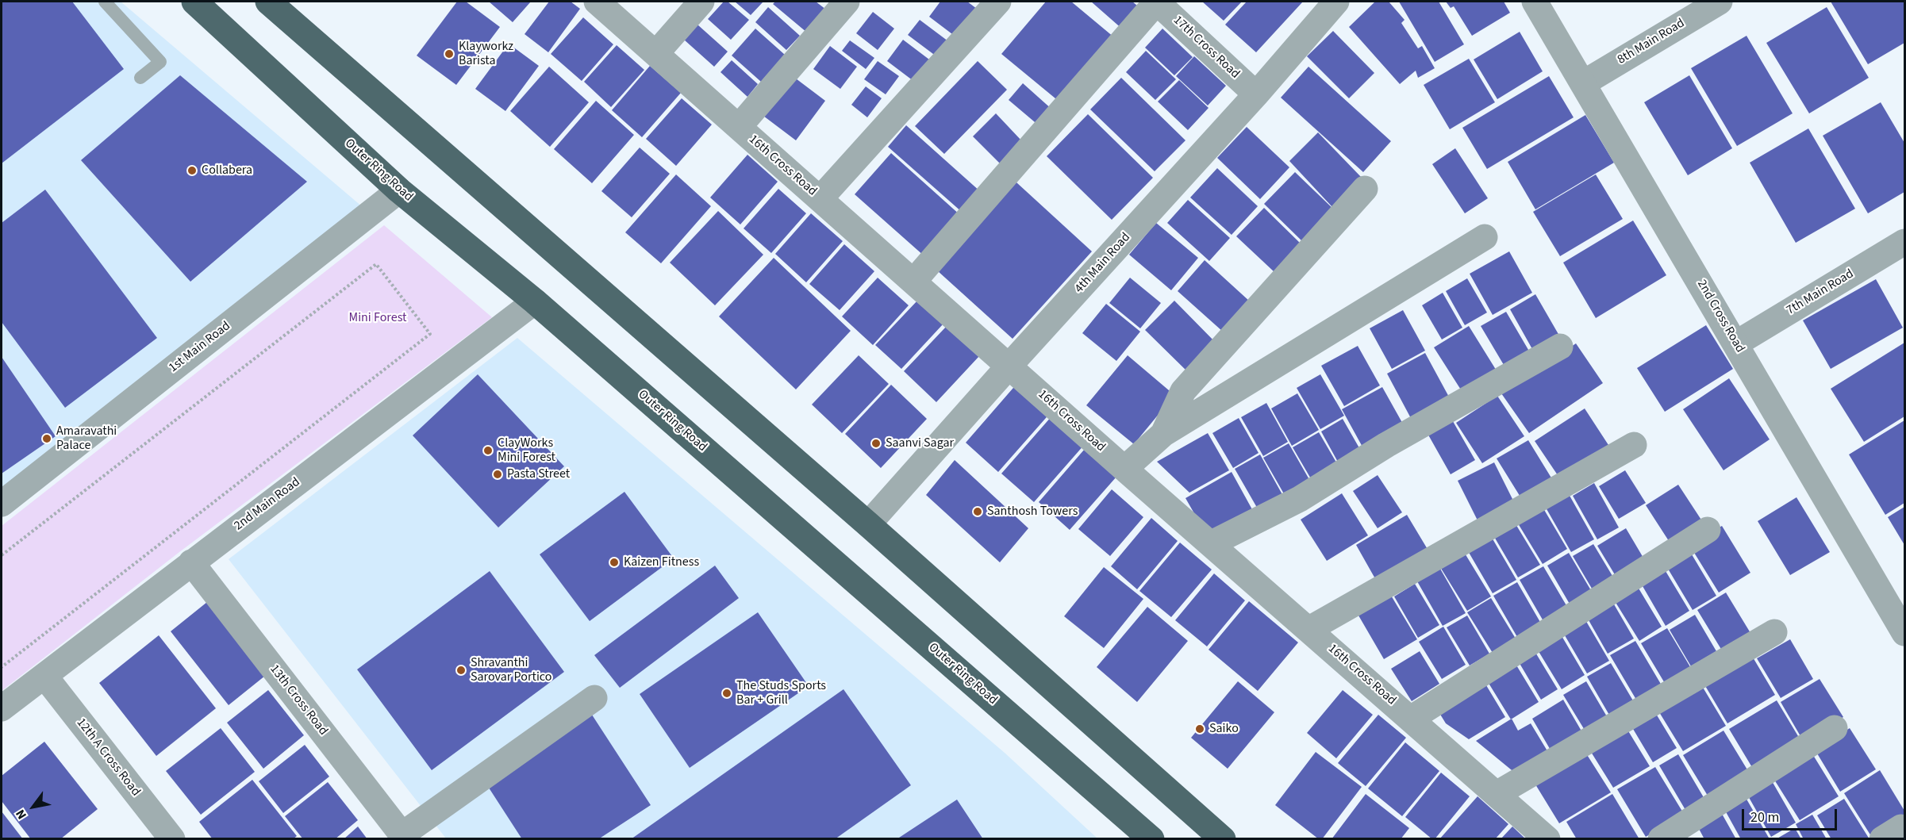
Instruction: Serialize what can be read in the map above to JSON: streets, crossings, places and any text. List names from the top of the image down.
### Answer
{
  "streets": {
    "highway": ["Outer Ring Road"],
    "street": [
      "8th Main Road",
      "17th Cross Road",
      "16th Cross Road",
      "4th Main Road",
      "7th Main Road",
      "2nd Cross Road",
      "1st Main Road",
      "2nd Main Road",
      "13th Cross Road",
      "12th A Cross Road"
    ]
  },
  "crossings": [
    ["8th Main Road", "2nd Cross Road"],
    ["17th Cross Road", "4th Main Road"],
    ["16th Cross Road", "4th Main Road"],
    ["Outer Ring Road", "1st Main Road"],
    ["Outer Ring Road", "2nd Main Road"],
    ["7th Main Road", "2nd Cross Road"],
    ["2nd Main Road", "13th Cross Road"],
    ["2nd Main Road", "12th A Cross Road"]
  ],
  "parks": ["Mini Forest"],
  "places": [
    "Klayworkz Barista",
    "Collabera",
    "Amaravathi Palace",
    "Saanvi Sagar",
    "ClayWorks Mini Forest",
    "Pasta Street",
    "Santhosh Towers",
    "Kaizen Fitness",
    "Shravanthi Sarovar Portico",
    "The Studs Sports Bar + Grill",
    "Saiko"
  ],
  "scale_bar": "20 m",
  "north": "bottom left"
}
